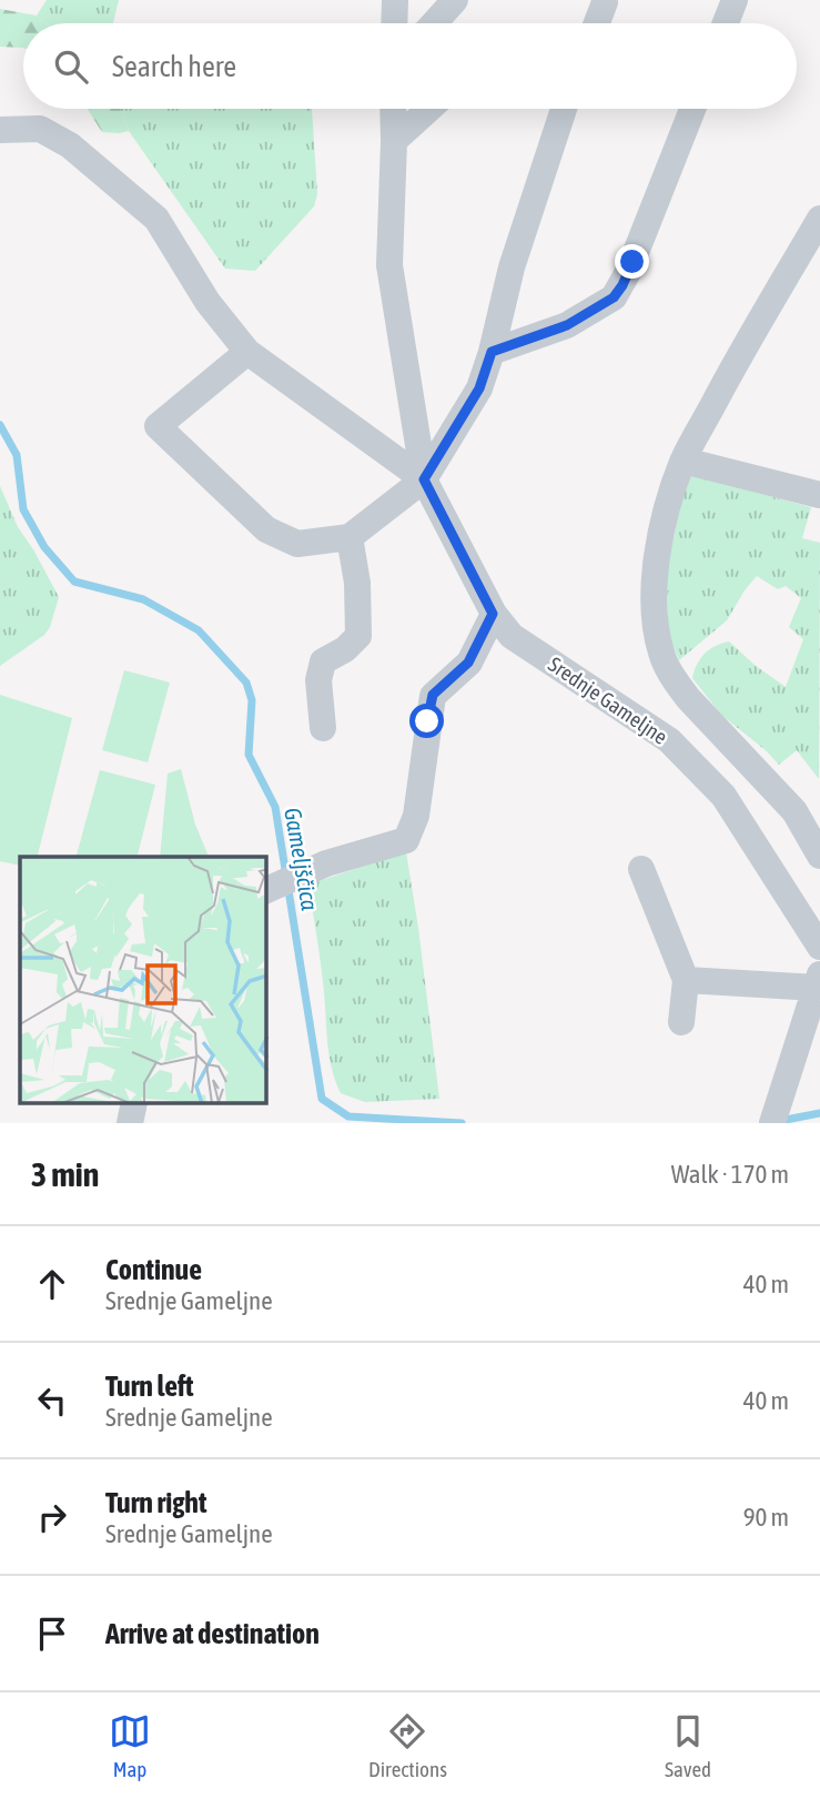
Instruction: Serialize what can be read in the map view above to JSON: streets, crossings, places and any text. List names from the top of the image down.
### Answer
{
  "streets": {
    "street": ["Srednje Gameljne"]
  },
  "water": ["Gameljščica"],
  "page": {
    "search": "Search here",
    "heading": ["3 min", "Walk · 170 m"],
    "list": [
      ["Continue", "Srednje Gameljne", "40 m"],
      ["Turn left", "Srednje Gameljne", "40 m"],
      ["Turn right", "Srednje Gameljne", "90 m"],
      "Arrive at destination"
    ],
    "nav": ["Map", "Directions", "Saved"]
  }
}
